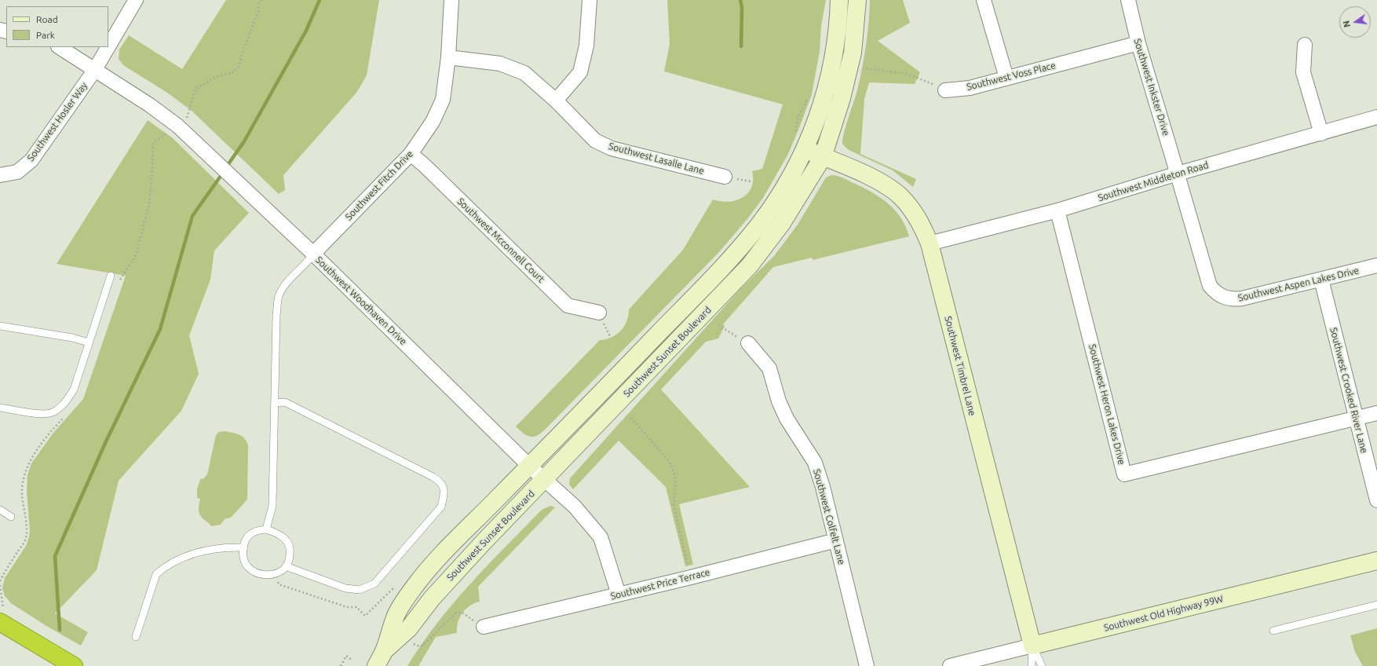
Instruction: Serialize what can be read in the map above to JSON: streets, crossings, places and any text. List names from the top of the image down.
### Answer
{
  "streets": {
    "main road": ["Southwest Sunset Boulevard", "Southwest Timbrel Lane", "Southwest Old Highway 99W"],
    "street": [
      "Southwest Voss Place",
      "Southwest Inkster Drive",
      "Southwest Hosler Way",
      "Southwest Lasalle Lane",
      "Southwest Middleton Road",
      "Southwest Fitch Drive",
      "Southwest Mcconnell Court",
      "Southwest Aspen Lakes Drive",
      "Southwest Woodhaven Drive",
      "Southwest Crooked River Lane",
      "Southwest Heron Lakes Drive",
      "Southwest Colfelt Lane",
      "Southwest Price Terrace"
    ]
  },
  "crossings": [
    ["Southwest Voss Place", "Southwest Inkster Drive"],
    ["Southwest Inkster Drive", "Southwest Middleton Road"],
    ["Southwest Inkster Drive", "Southwest Aspen Lakes Drive"],
    ["Southwest Hosler Way", "Southwest Woodhaven Drive"],
    ["Southwest Lasalle Lane", "Southwest Fitch Drive"],
    ["Southwest Middleton Road", "Southwest Aspen Lakes Drive"],
    ["Southwest Middleton Road", "Southwest Timbrel Lane"],
    ["Southwest Middleton Road", "Southwest Heron Lakes Drive"],
    ["Southwest Fitch Drive", "Southwest Mcconnell Court"],
    ["Southwest Fitch Drive", "Southwest Woodhaven Drive"],
    ["Southwest Aspen Lakes Drive", "Southwest Crooked River Lane"],
    ["Southwest Woodhaven Drive", "Southwest Sunset Boulevard"],
    ["Southwest Woodhaven Drive", "Southwest Price Terrace"],
    ["Southwest Sunset Boulevard", "Southwest Timbrel Lane"],
    ["Southwest Timbrel Lane", "Southwest Old Highway 99W"],
    ["Southwest Crooked River Lane", "Southwest Heron Lakes Drive"],
    ["Southwest Colfelt Lane", "Southwest Price Terrace"]
  ],
  "legend": ["Road", "Park"],
  "north": "left"
}
